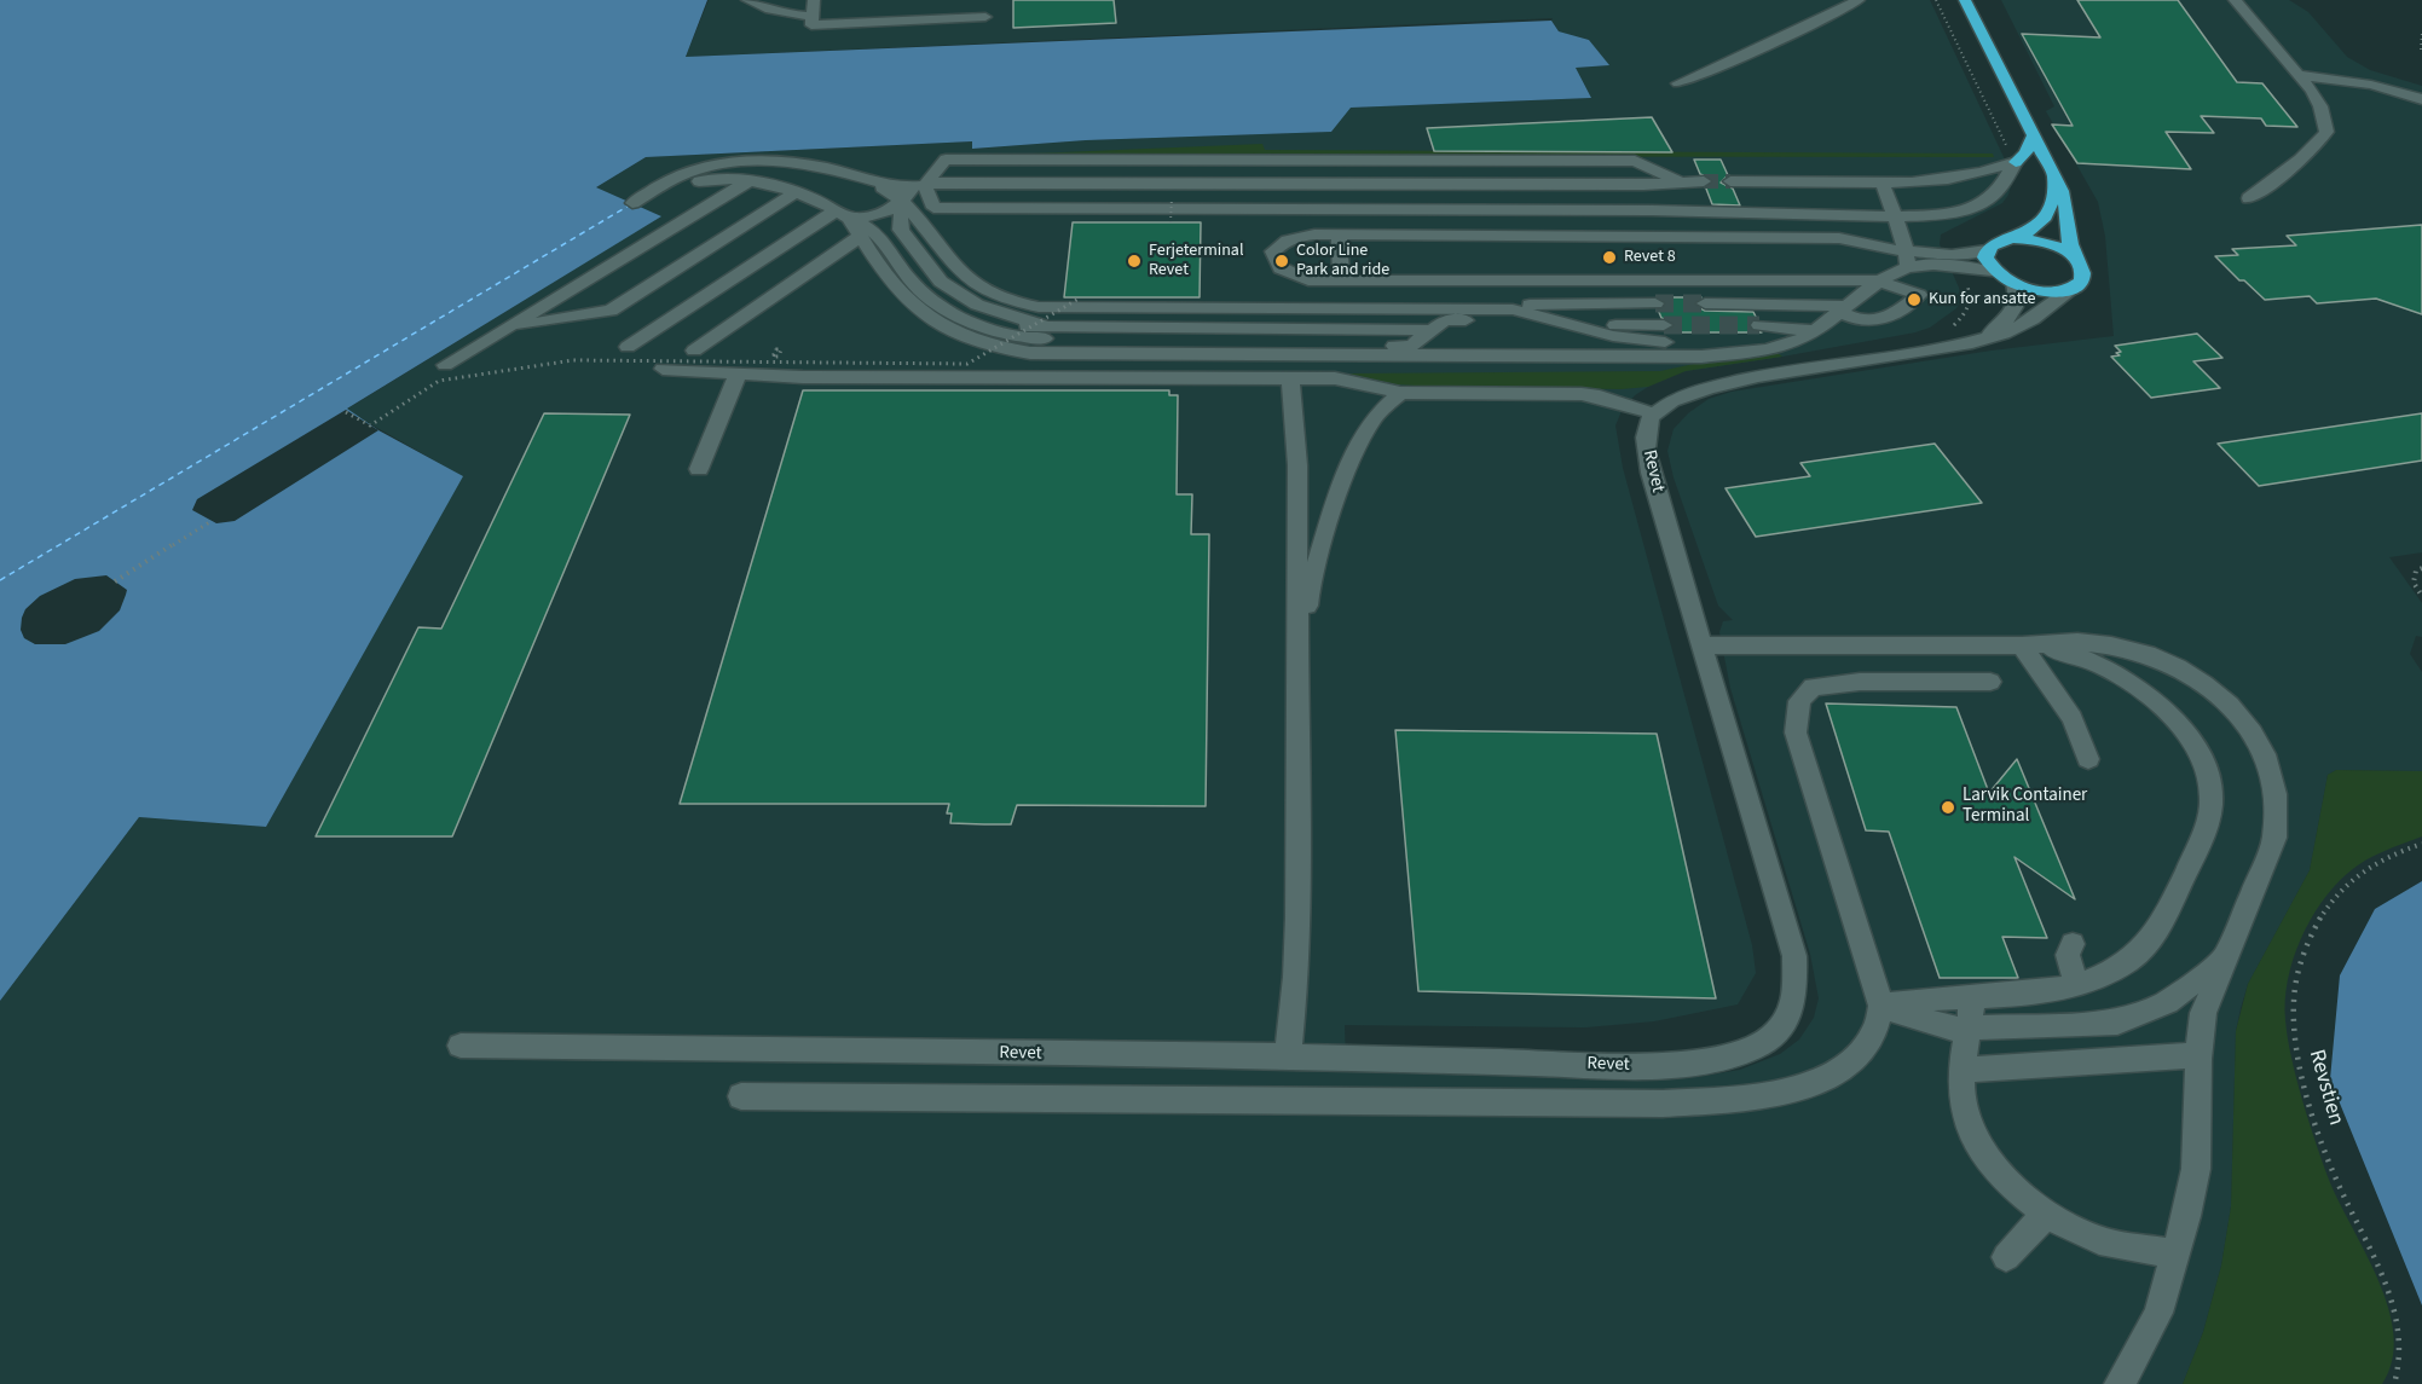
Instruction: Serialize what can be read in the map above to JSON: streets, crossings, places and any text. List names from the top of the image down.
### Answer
{
  "streets": {
    "street": ["Revet"],
    "path": ["Revstien"]
  },
  "places": [
    "Revet 8",
    "Ferjeterminal Revet",
    "Color Line Park and ride",
    "Kun for ansatte",
    "Larvik Container Terminal"
  ]
}
